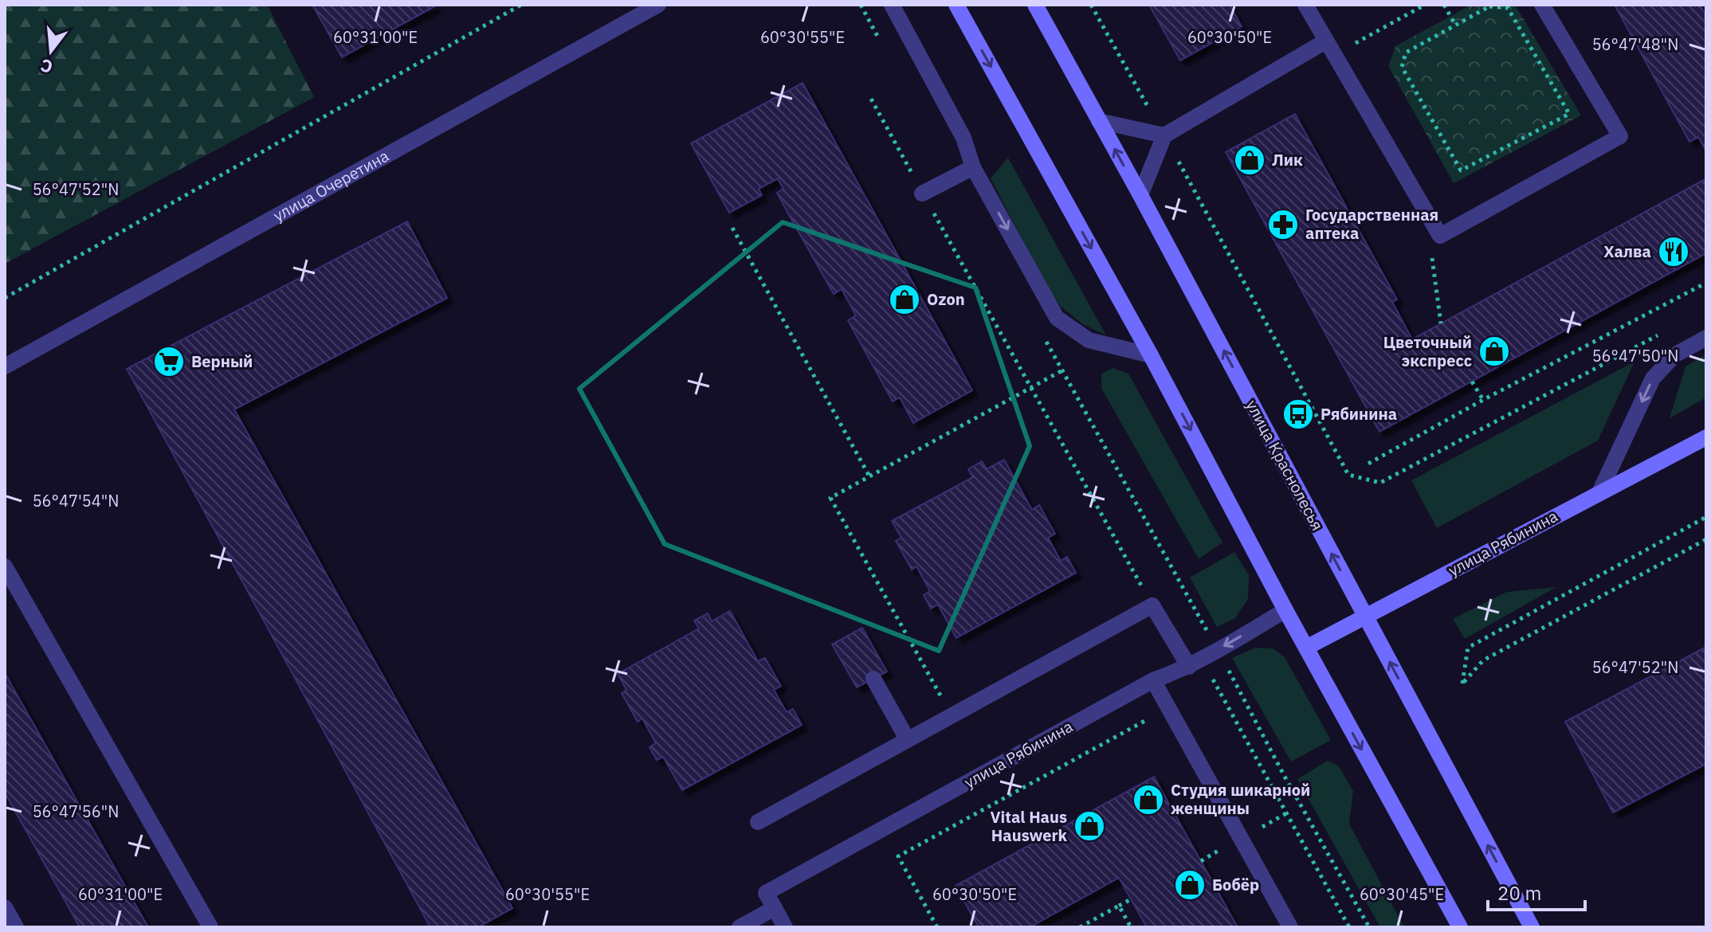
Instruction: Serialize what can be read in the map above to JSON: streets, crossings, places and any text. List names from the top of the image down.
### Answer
{
  "streets": {
    "main road": ["улица Краснолесья", "улица Рябинина"],
    "street": ["улица Очеретина"]
  },
  "crossings": [
    ["улица Краснолесья", "улица Рябинина"]
  ],
  "places": {
    "shop": [
      "Лик",
      "Ozon",
      "Цветочный экспресс",
      "Студия шикарной женщины",
      "Vital Haus Hauswerk",
      "Бобёр"
    ],
    "pharmacy": ["Государственная аптека"],
    "restaurant": ["Халва"],
    "supermarket": ["Верный"],
    "bus stop": ["Рябинина"]
  },
  "scale_bar": "20 m",
  "north": "bottom",
  "coordinates": [
    "60°31'00\"E",
    "60°30'55\"E",
    "60°30'50\"E",
    "56°47'48\"N",
    "56°47'52\"N",
    "56°47'50\"N",
    "56°47'54\"N",
    "56°47'56\"N",
    "60°30'45\"E"
  ]
}
